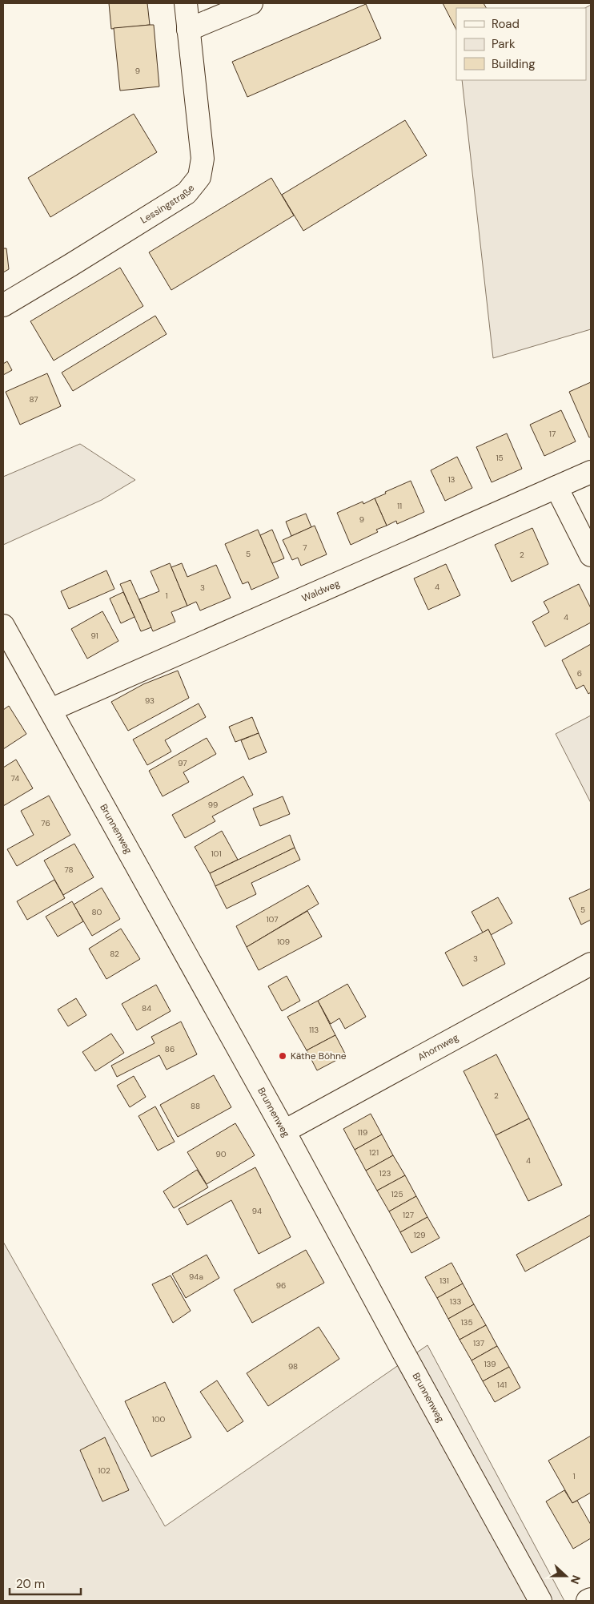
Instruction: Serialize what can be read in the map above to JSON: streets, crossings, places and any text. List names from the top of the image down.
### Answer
{
  "streets": {
    "street": [
      "Lessingstraße",
      "Waldweg",
      "Brunnenweg",
      "Ahornweg"
    ]
  },
  "crossings": [
    ["Waldweg", "Brunnenweg"],
    ["Brunnenweg", "Ahornweg"]
  ],
  "places": ["Käthe Böhne"],
  "house_numbers": [
    "9",
    "87",
    "17",
    "15",
    "13",
    "11",
    "9",
    "7",
    "5",
    "2",
    "4",
    "3",
    "1",
    "4",
    "91",
    "6",
    "93",
    "97",
    "74",
    "99",
    "76",
    "101",
    "78",
    "5",
    "80",
    "107",
    "109",
    "82",
    "3",
    "84",
    "113",
    "86",
    "2",
    "88",
    "119",
    "121",
    "90",
    "4",
    "123",
    "125",
    "94",
    "127",
    "129",
    "94a",
    "131",
    "96",
    "133",
    "135",
    "137",
    "139",
    "98",
    "141",
    "100",
    "102",
    "1"
  ],
  "legend": ["Road", "Park", "Building"],
  "scale_bar": "20 m",
  "north": "right"
}
